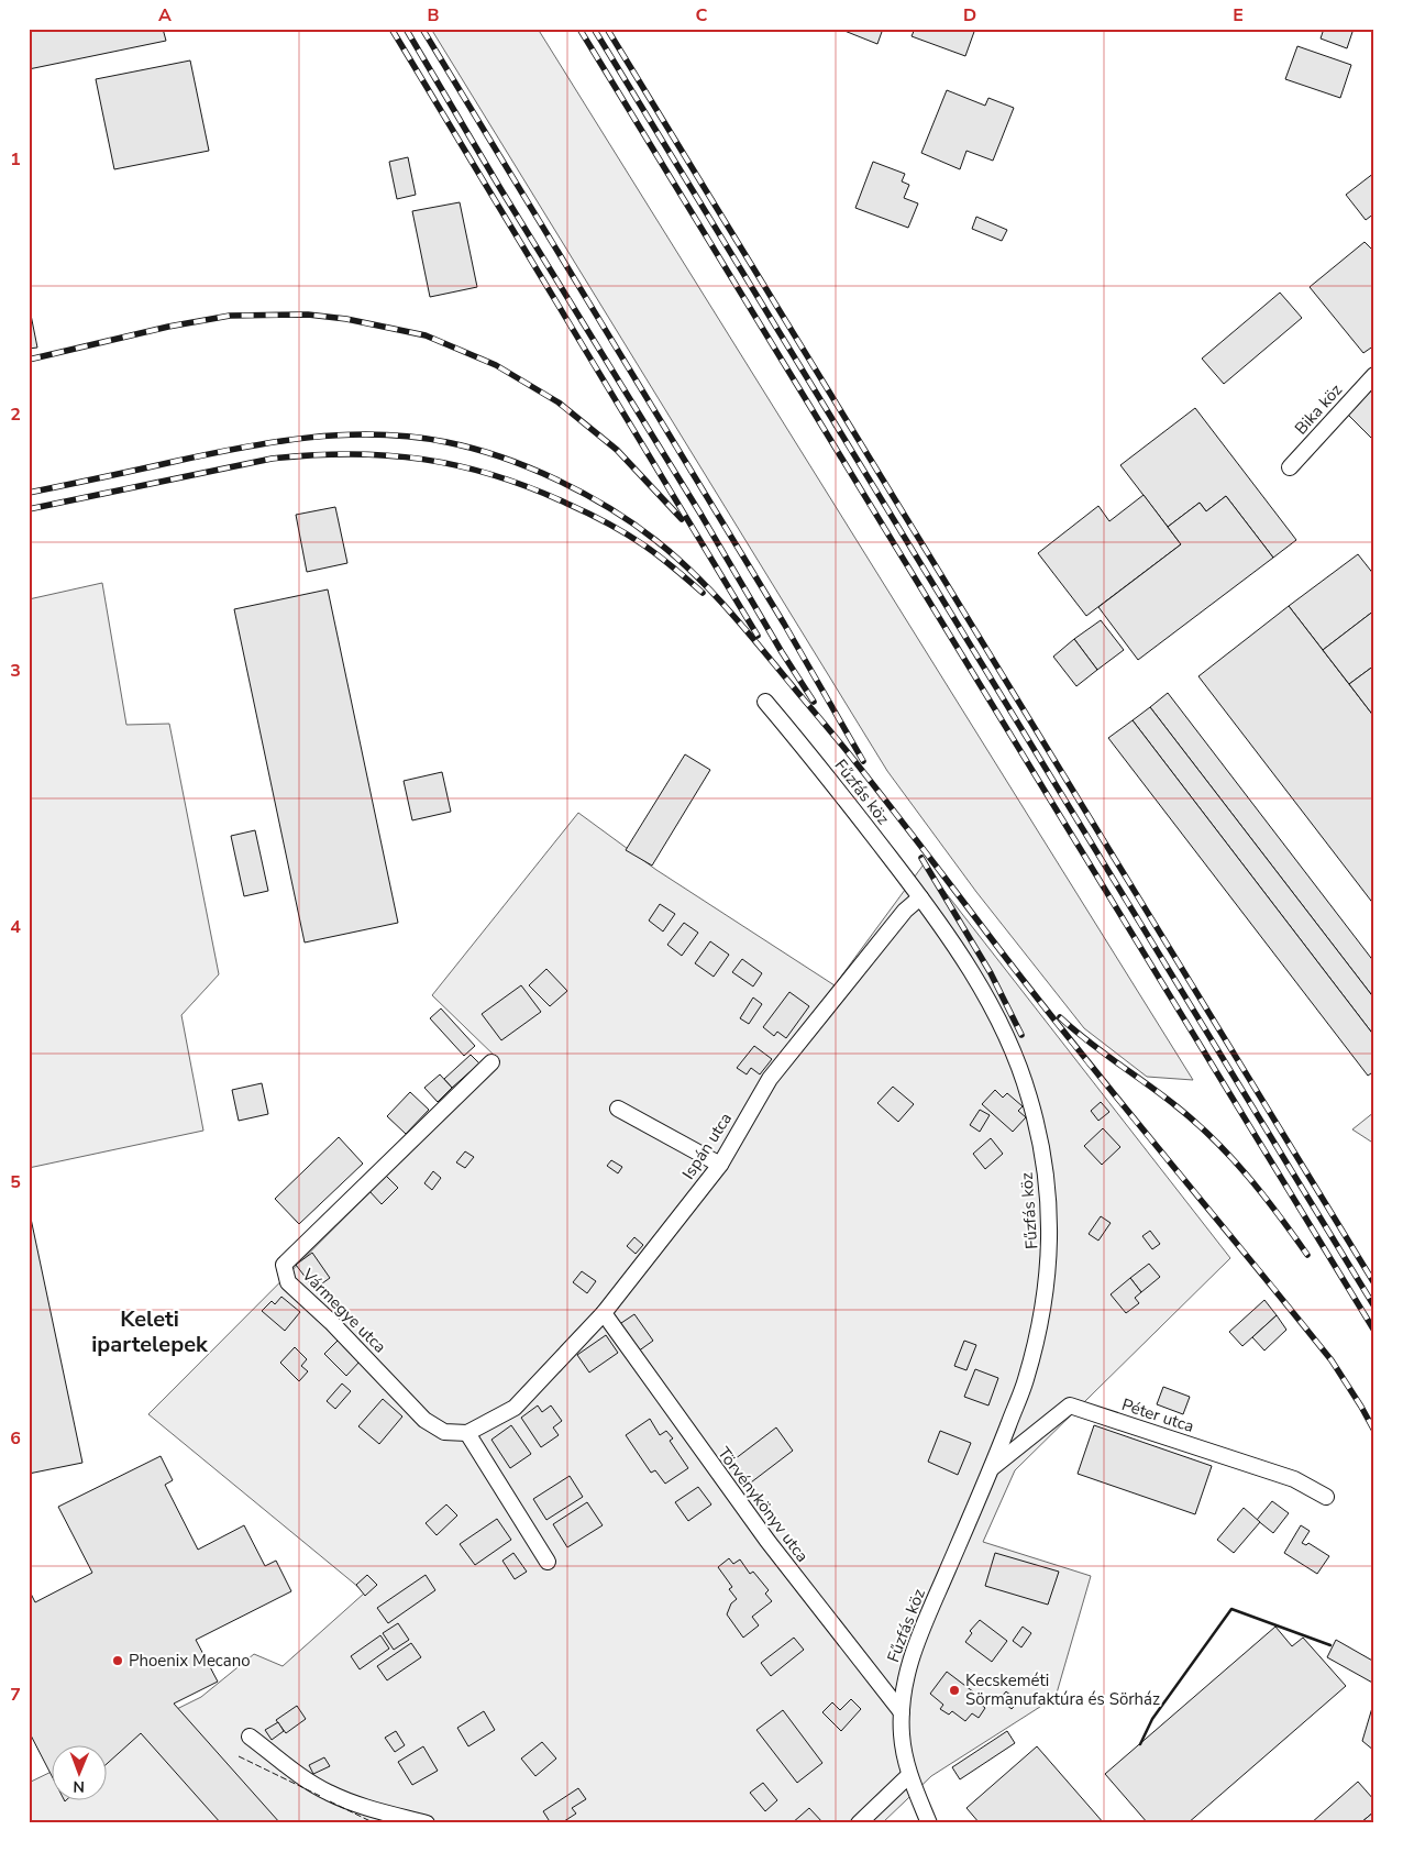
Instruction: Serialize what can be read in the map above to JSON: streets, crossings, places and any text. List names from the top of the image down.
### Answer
{
  "streets": {
    "street": [
      "Bika köz",
      "Fűzfás köz",
      "Ispán utca",
      "Vármegye utca",
      "Péter utca",
      "Törvénykönyv utca"
    ]
  },
  "crossings": [
    ["Fűzfás köz", "Ispán utca"],
    ["Fűzfás köz", "Péter utca"],
    ["Fűzfás köz", "Törvénykönyv utca"],
    ["Ispán utca", "Vármegye utca"],
    ["Ispán utca", "Törvénykönyv utca"]
  ],
  "districts": ["Keleti ipartelepek"],
  "places": ["Phoenix Mecano", "Kecskeméti Sörmanufaktúra és Sörház"],
  "north": "bottom",
  "grid": {
    "columns": [
      "A",
      "B",
      "C",
      "D",
      "E"
    ],
    "rows": [
      "1",
      "2",
      "3",
      "4",
      "5",
      "6",
      "7"
    ]
  }
}
